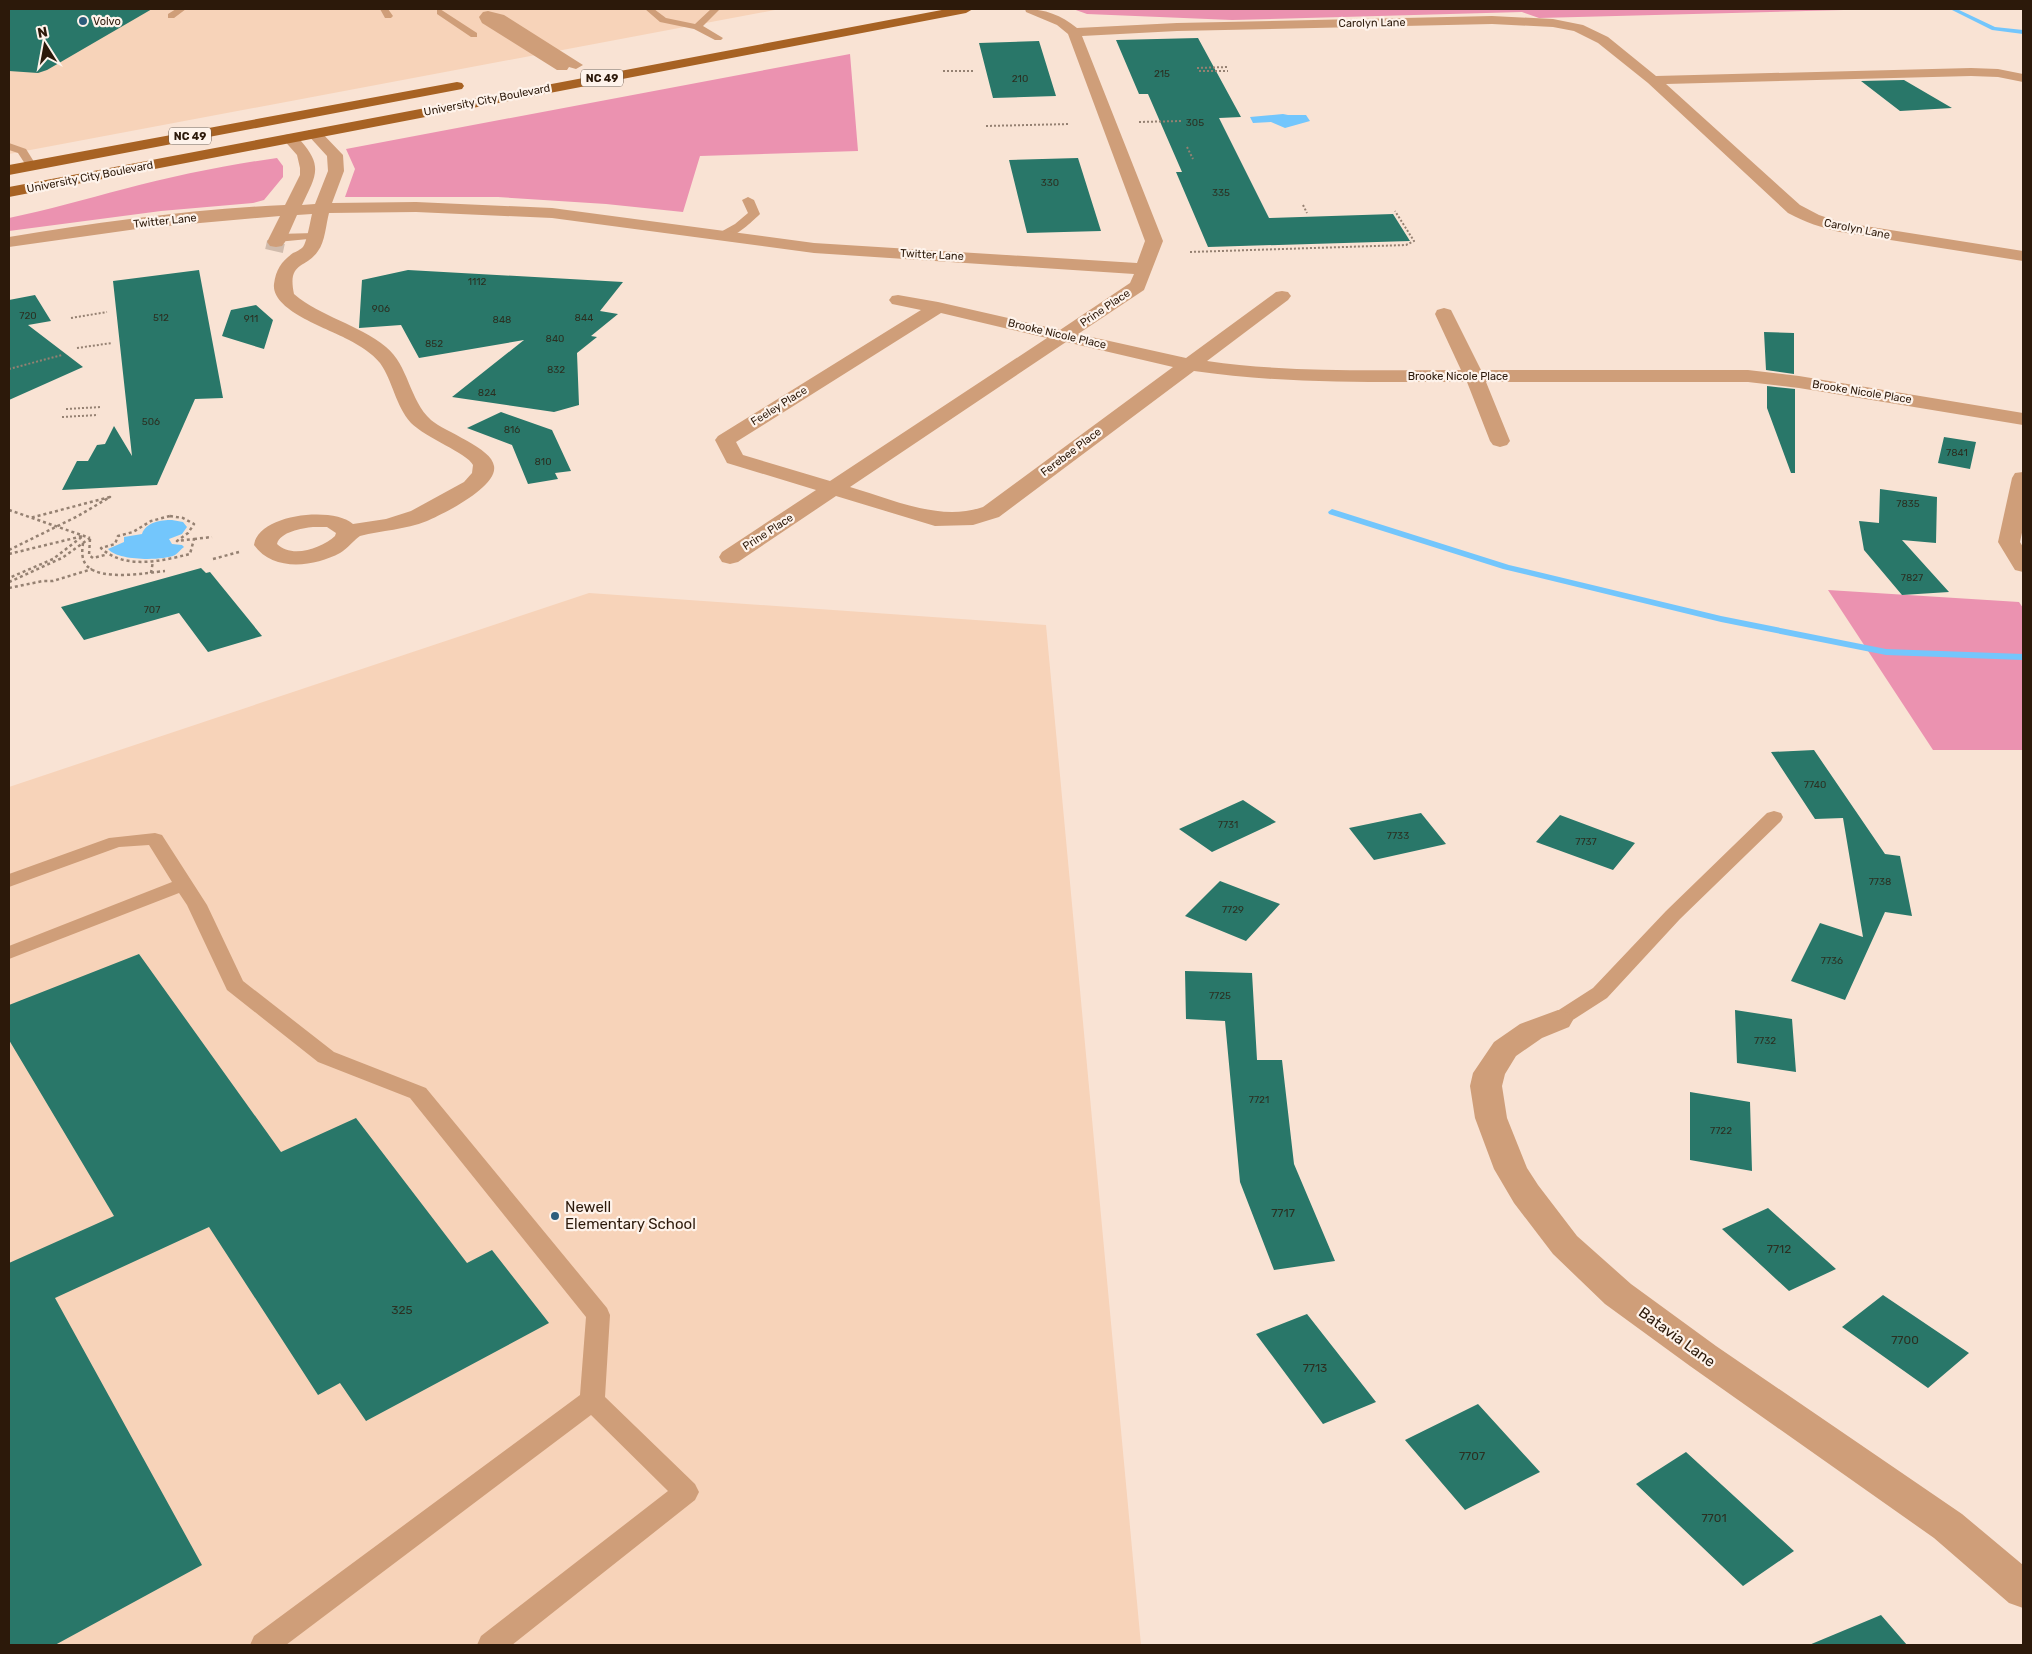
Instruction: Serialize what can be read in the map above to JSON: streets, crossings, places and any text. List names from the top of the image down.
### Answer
{
  "streets": {
    "main road": ["NC 49", "University City Boulevard"],
    "street": [
      "Carolyn Lane",
      "Twitter Lane",
      "Prine Place",
      "Brooke Nicole Place",
      "Feeley Place",
      "Ferebee Place",
      "Batavia Lane"
    ]
  },
  "crossings": [
    ["Carolyn Lane", "Prine Place"],
    ["Twitter Lane", "Prine Place"],
    ["Prine Place", "Brooke Nicole Place"],
    ["Prine Place", "Feeley Place"],
    ["Prine Place", "Ferebee Place"],
    ["Brooke Nicole Place", "Feeley Place"],
    ["Brooke Nicole Place", "Ferebee Place"],
    ["Feeley Place", "Ferebee Place"]
  ],
  "places": ["Volvo", "Newell Elementary School"],
  "house_numbers": [
    "215",
    "210",
    "305",
    "330",
    "335",
    "1112",
    "906",
    "720",
    "512",
    "844",
    "911",
    "848",
    "840",
    "852",
    "832",
    "824",
    "506",
    "816",
    "7841",
    "810",
    "7835",
    "7827",
    "707",
    "7740",
    "7731",
    "7733",
    "7737",
    "7738",
    "7729",
    "7736",
    "7725",
    "7732",
    "7721",
    "7722",
    "7717",
    "7712",
    "325",
    "7700",
    "7713",
    "7707",
    "7701"
  ],
  "north": "top"
}
